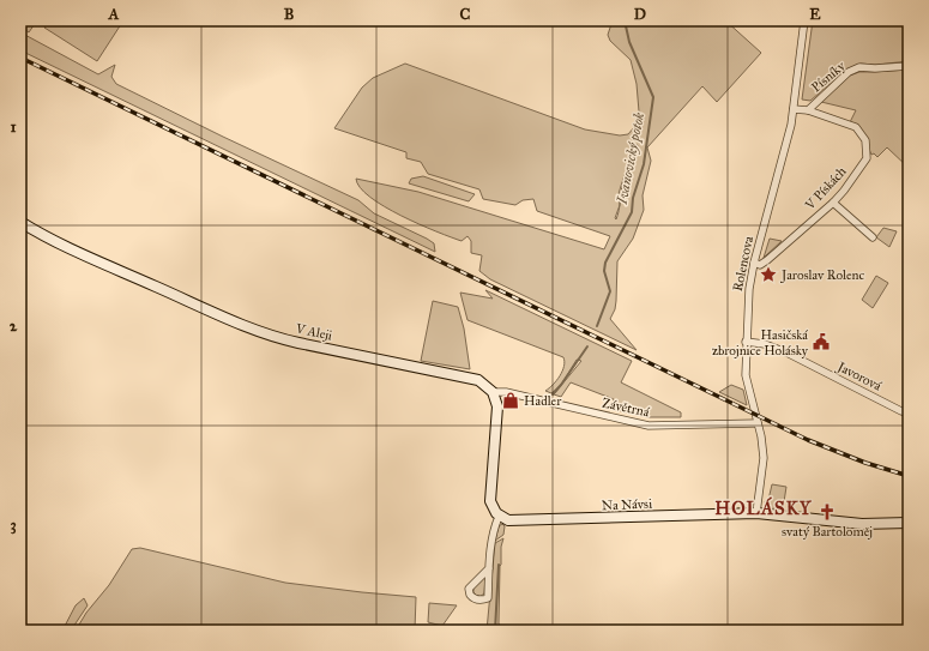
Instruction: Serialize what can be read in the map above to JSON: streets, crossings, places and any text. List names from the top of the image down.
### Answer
{
  "streets": {
    "street": [
      "Písníky",
      "V Pískách",
      "Rolencova",
      "V Aleji",
      "Javorová",
      "Závětrná",
      "Na Návsi"
    ]
  },
  "crossings": [
    ["Písníky", "V Pískách"],
    ["Písníky", "Rolencova"],
    ["V Pískách", "Rolencova"],
    ["Rolencova", "Javorová"],
    ["Rolencova", "Závětrná"],
    ["Rolencova", "Na Návsi"],
    ["V Aleji", "Závětrná"]
  ],
  "districts": ["HOLÁSKY"],
  "water": ["Ivanovický potok"],
  "places": {
    "place": ["Jaroslav Rolenc"],
    "public building": ["Hasičská zbrojnice Holásky"],
    "shop": ["Hadler"],
    "church": ["svatý Bartoloměj"]
  },
  "grid": {
    "columns": [
      "A",
      "B",
      "C",
      "D",
      "E"
    ],
    "rows": ["1", "2", "3"]
  }
}
